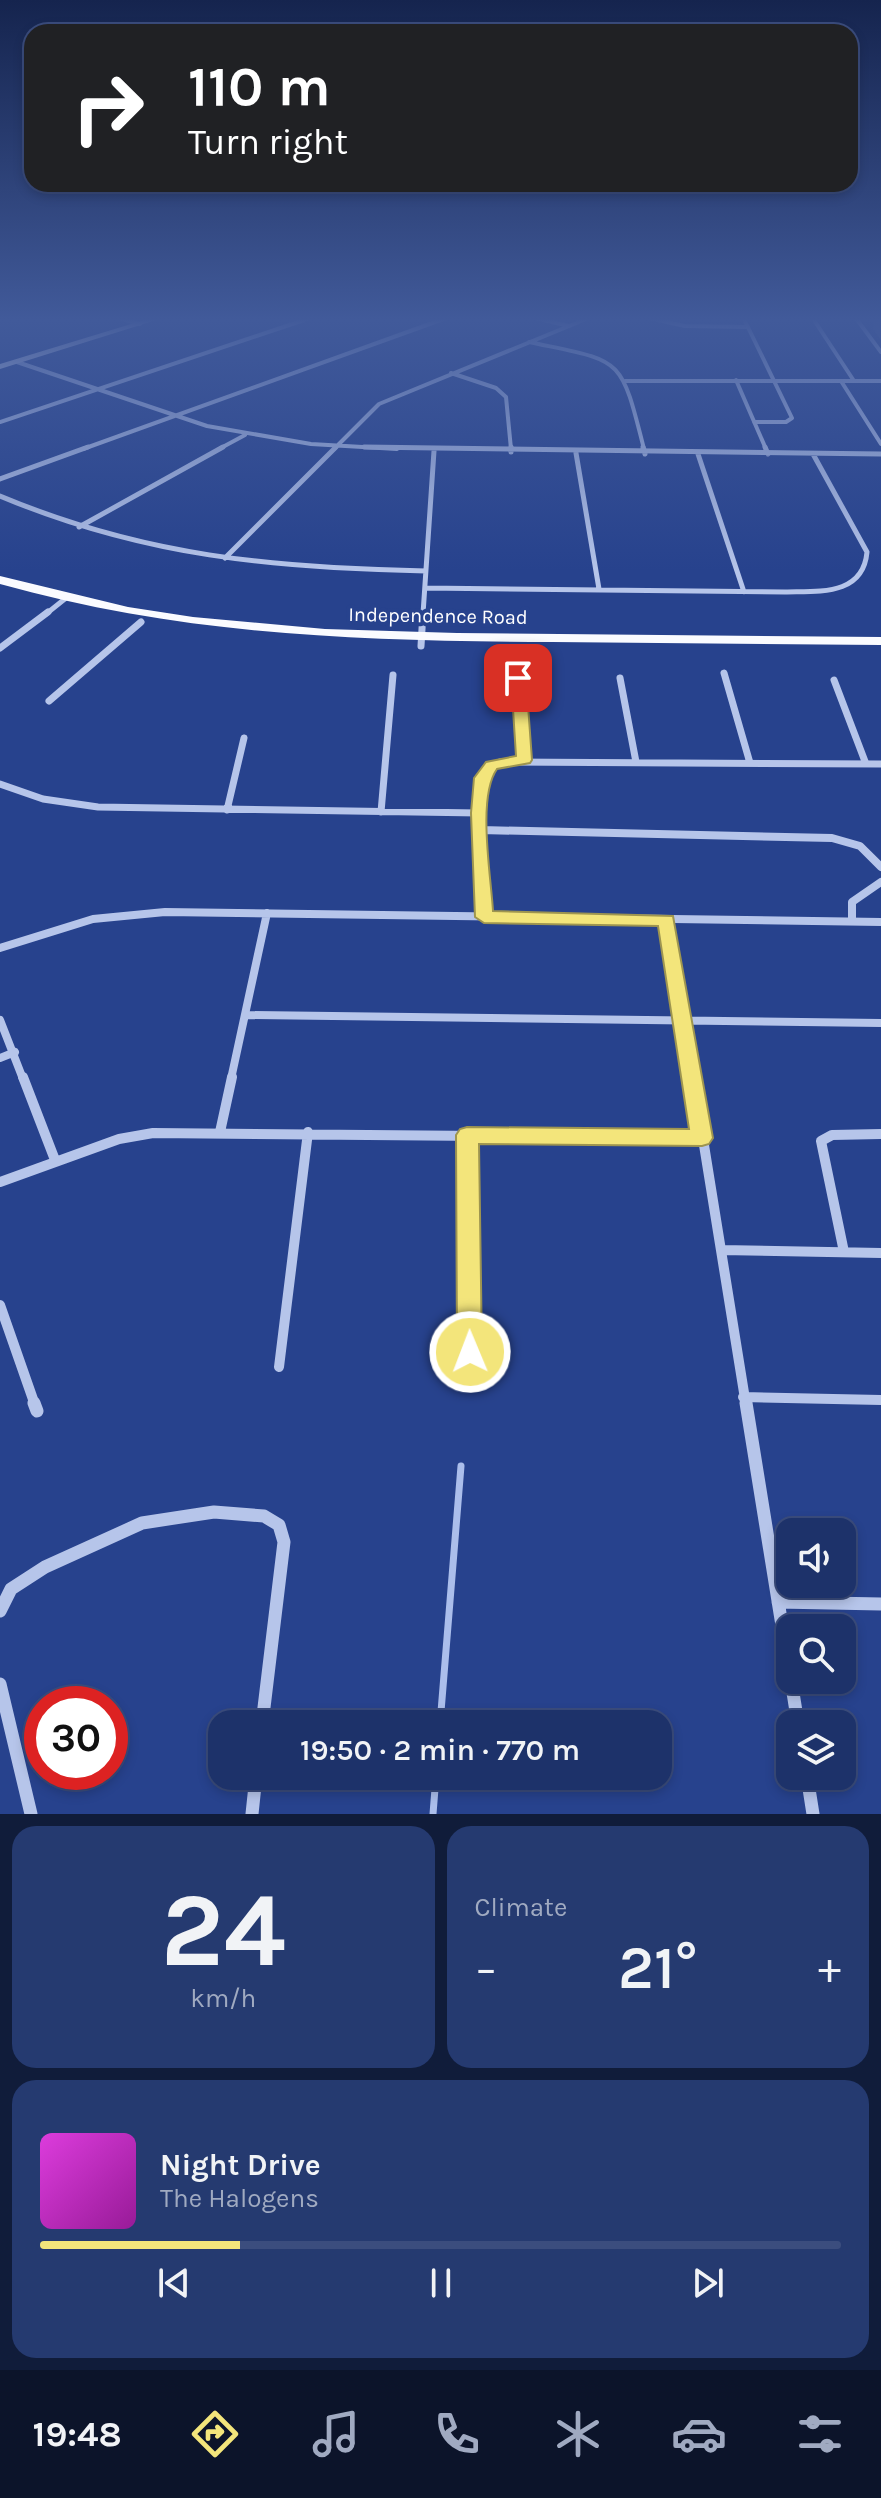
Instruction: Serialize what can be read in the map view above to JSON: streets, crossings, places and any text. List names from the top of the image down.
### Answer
{
  "streets": {
    "main road": ["Independence Road"]
  },
  "page": {
    "turn": ["110 m", "Turn right"],
    "limit": "30",
    "trip": "19:50 · 2 min · 770 m",
    "tile": [
      ["24", "km/h"],
      "Climate"
    ],
    "heat": ["−", "21°", "+"],
    "song": ["Night Drive", "The Halogens"],
    "tabs": "19:48"
  }
}
